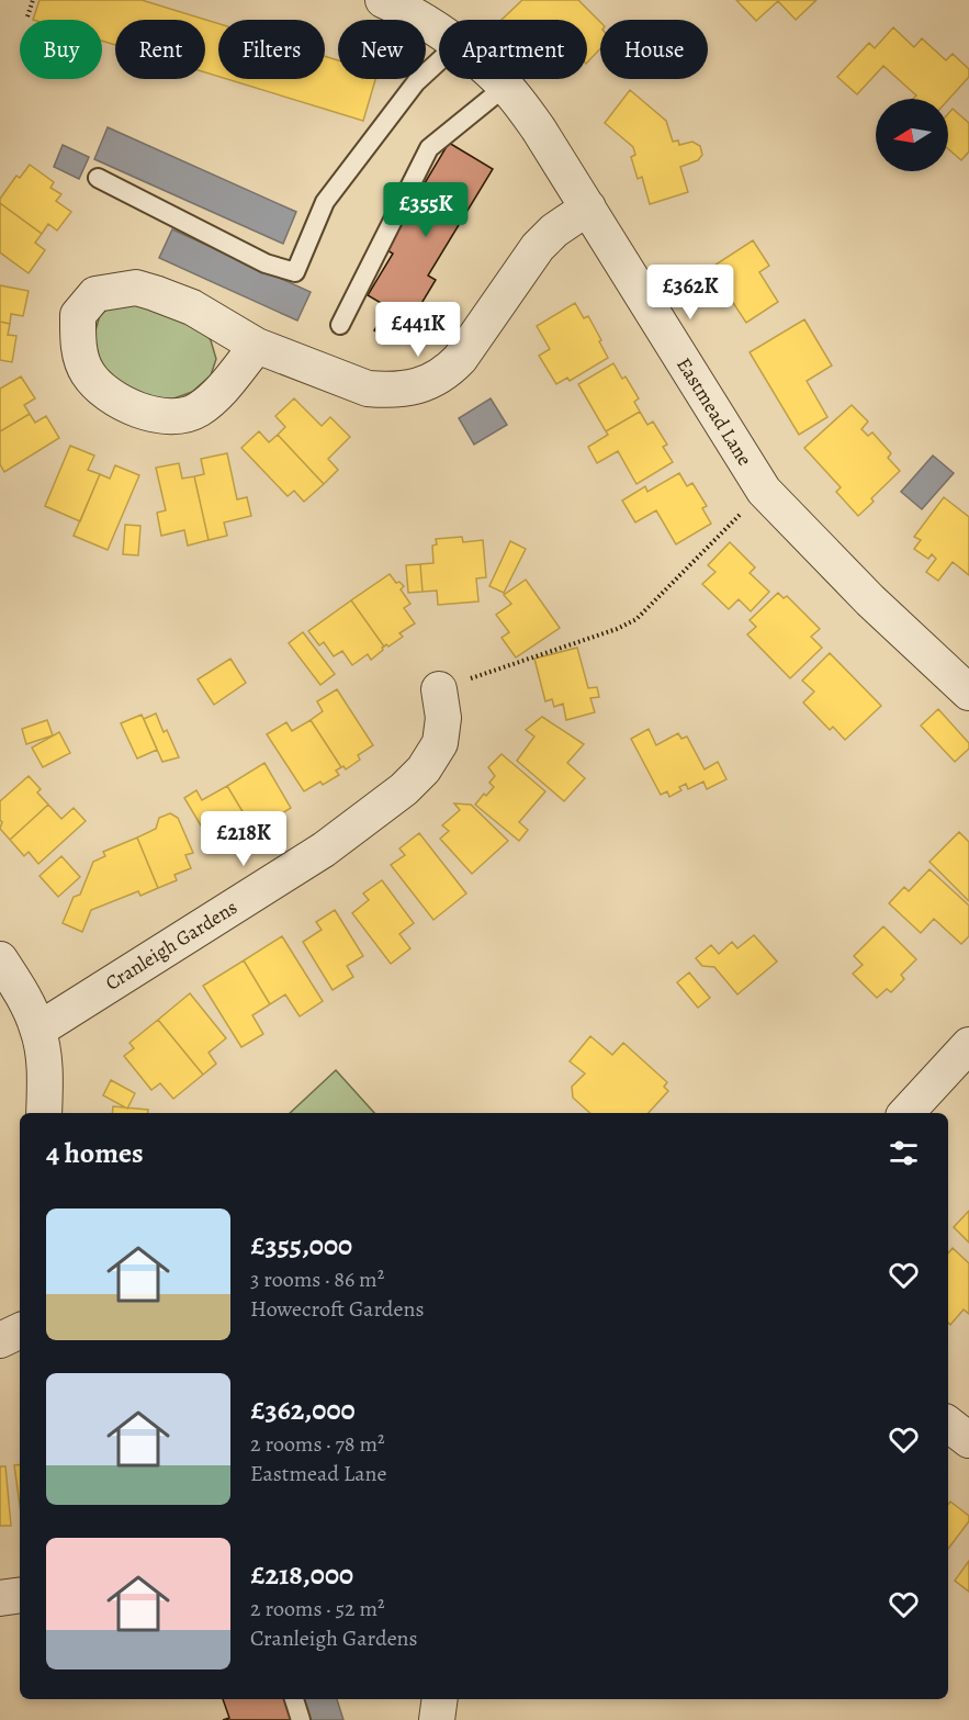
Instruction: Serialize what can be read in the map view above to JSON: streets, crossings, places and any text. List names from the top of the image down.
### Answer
{
  "streets": {
    "street": ["Eastmead Lane", "Cranleigh Gardens"]
  },
  "north": "left",
  "page": {
    "chip": [
      "Buy",
      "Rent",
      "Filters",
      "New",
      "Apartment",
      "House"
    ],
    "price": [
      "£355K",
      "£362K",
      "£441K",
      "£218K"
    ],
    "heading": "4 homes",
    "list": [
      {
        "name": "£355,000",
        "note": "3 rooms · 86 m² · Howecroft Gardens"
      },
      {
        "name": "£362,000",
        "note": "2 rooms · 78 m² · Eastmead Lane"
      },
      {
        "name": "£218,000",
        "note": "2 rooms · 52 m² · Cranleigh Gardens"
      }
    ]
  }
}
